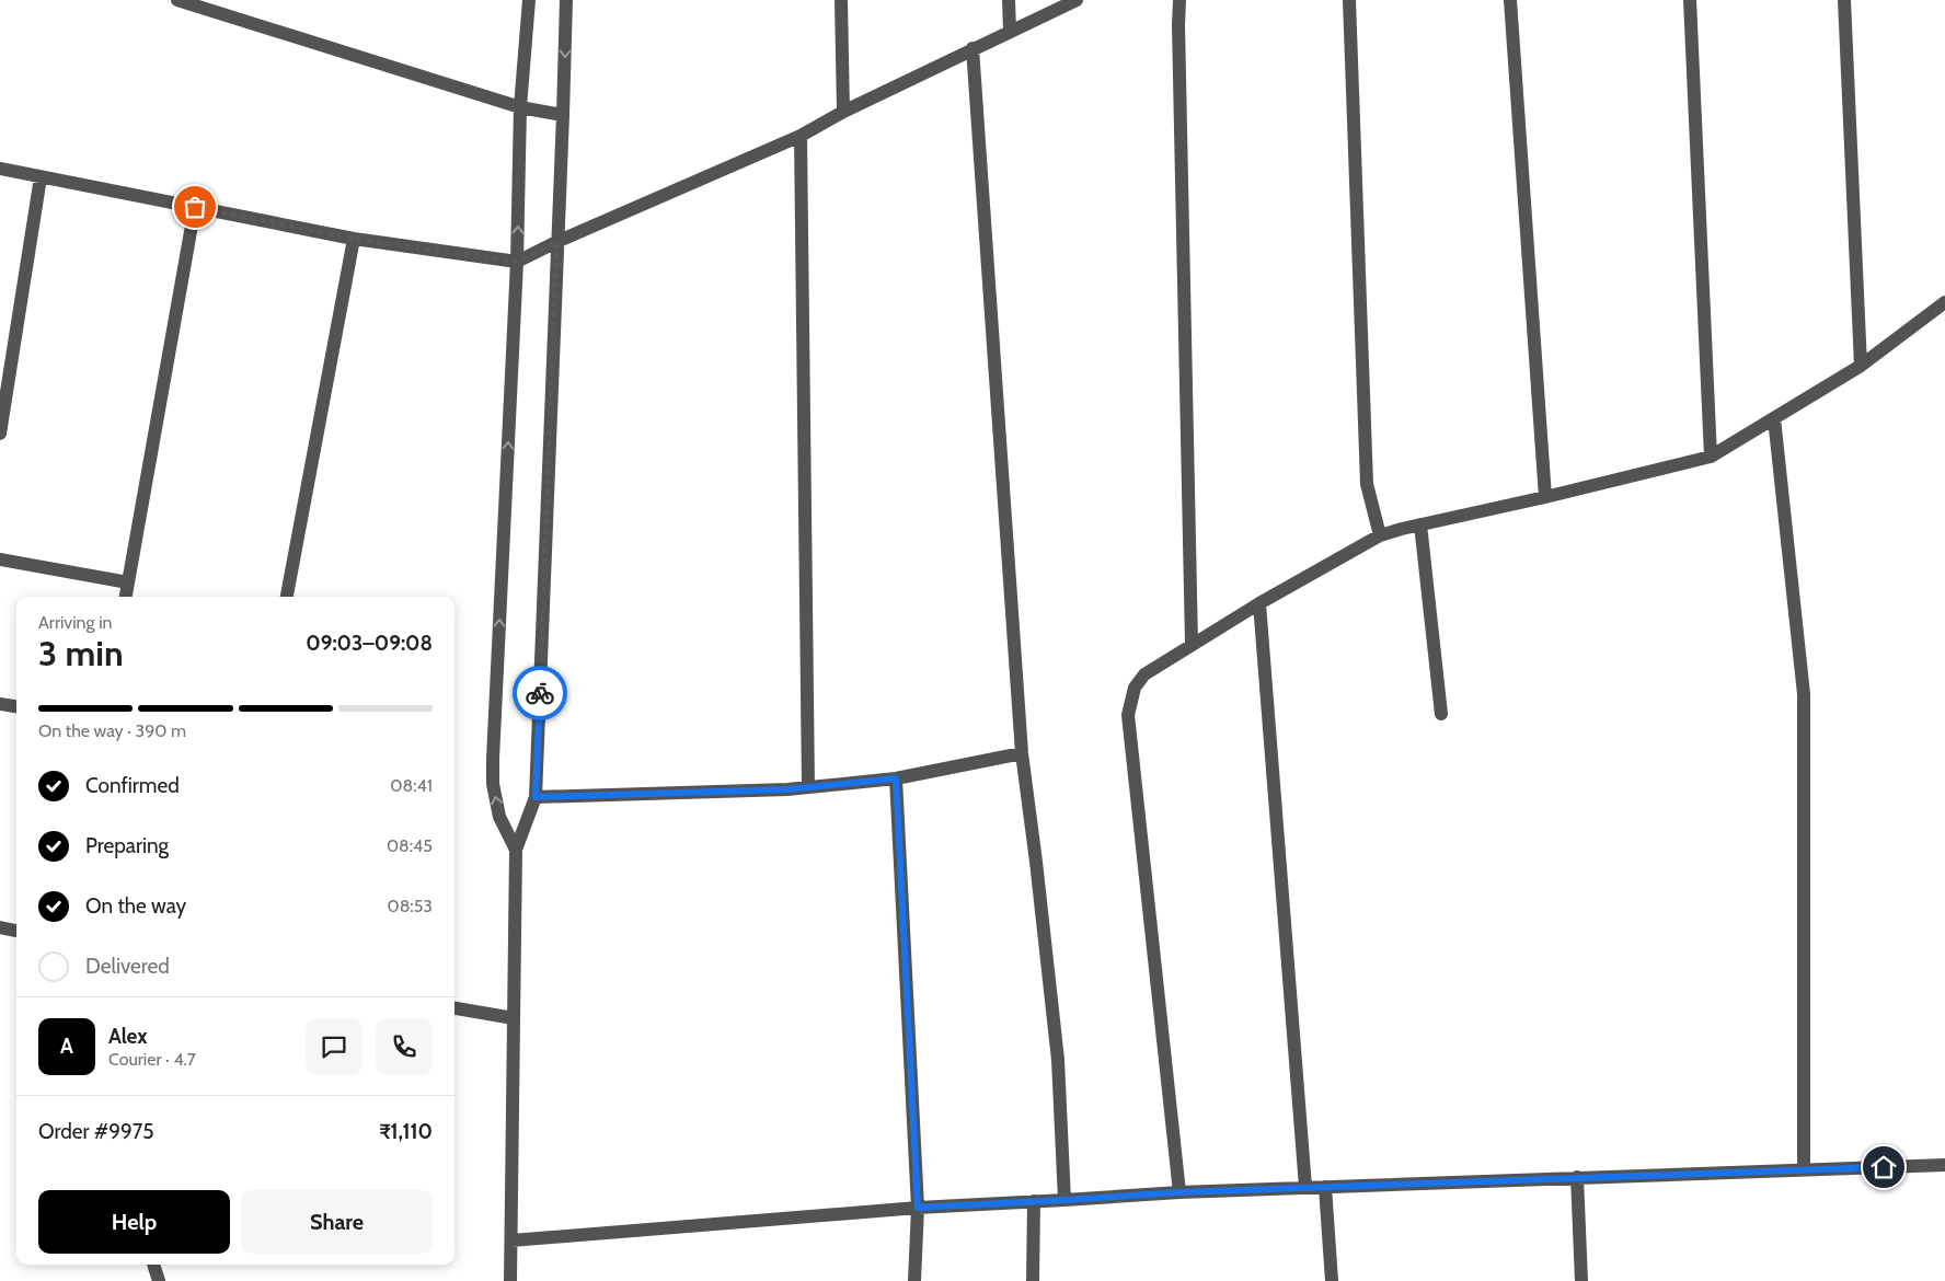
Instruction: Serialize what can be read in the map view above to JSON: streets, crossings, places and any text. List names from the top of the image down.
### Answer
{
  "page": {
    "heading": ["3 min", "Arriving in", "09:03–09:08"],
    "panel": [
      "Alex",
      "Courier · 4.7",
      "Order #9975",
      "₹1,110"
    ],
    "bar": "On the way · 390 m",
    "list": [
      ["Confirmed", "08:41"],
      ["Preparing", "08:45"],
      ["On the way", "08:53"],
      "Delivered"
    ],
    "round": "A",
    "buttons": ["Help", "Share"]
  }
}
